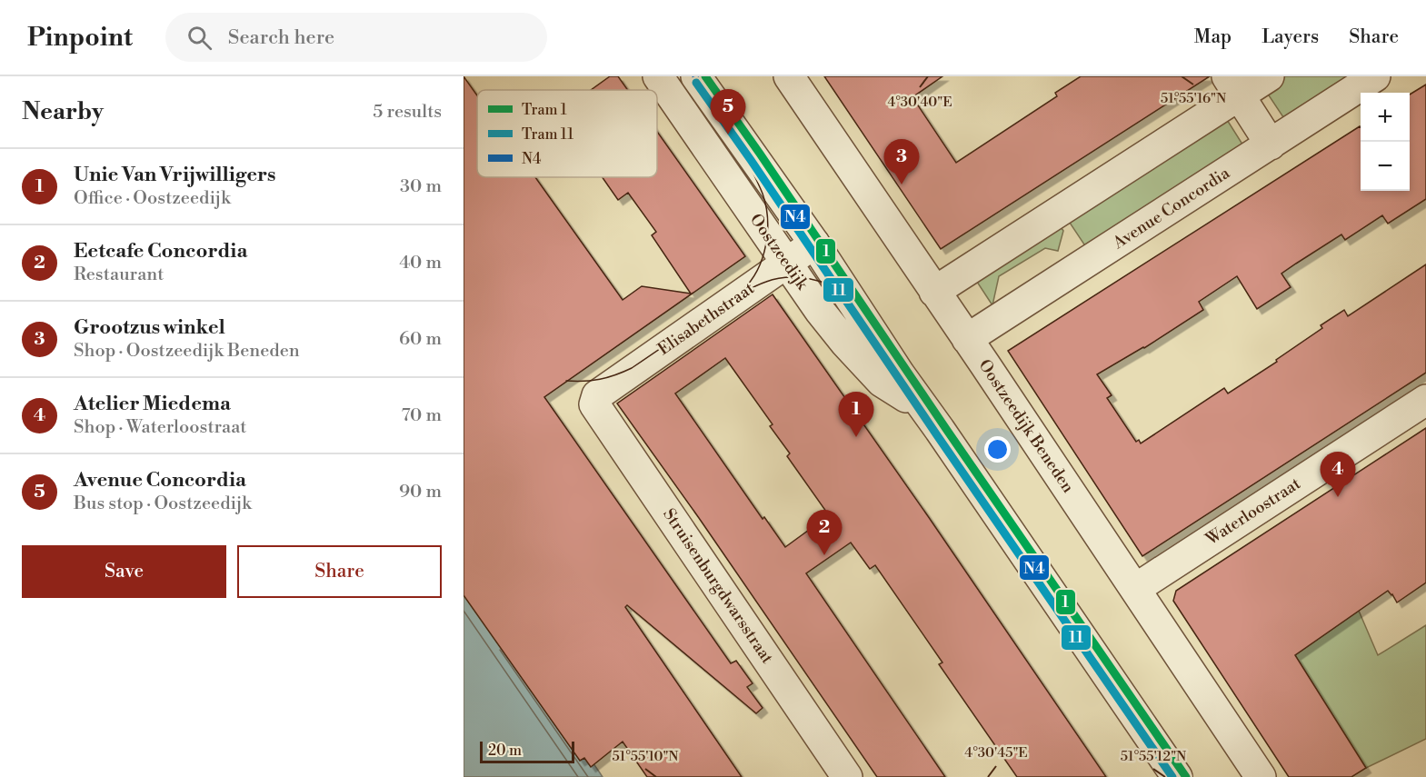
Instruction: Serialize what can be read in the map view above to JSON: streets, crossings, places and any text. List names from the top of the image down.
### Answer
{
  "streets": {
    "street": [
      "Avenue Concordia",
      "Oostzeedijk",
      "Elisabethstraat",
      "Oostzeedijk Beneden",
      "Waterloostraat",
      "Struisenburgdwarsstraat"
    ]
  },
  "crossings": [
    ["Avenue Concordia", "Oostzeedijk Beneden"],
    ["Oostzeedijk", "Elisabethstraat"],
    ["Elisabethstraat", "Struisenburgdwarsstraat"],
    ["Oostzeedijk Beneden", "Waterloostraat"]
  ],
  "lines": ["tram line 1", "transit line N4", "tram line 11"],
  "legend": ["Tram 1", "Tram 11", "N4"],
  "scale_bar": "20 m",
  "page": {
    "header": "Pinpoint",
    "search": "Search here",
    "nav": ["Map", "Layers", "Share"],
    "heading": ["Nearby", "5 results"],
    "pins": [
      "5",
      "3",
      "1",
      "4",
      "2"
    ],
    "map_buttons": ["+", "−"],
    "list": [
      {
        "mark": "1",
        "name": "Unie Van Vrijwilligers",
        "note": "Office · Oostzeedijk",
        "value": "30 m"
      },
      {
        "mark": "2",
        "name": "Eetcafe Concordia",
        "note": "Restaurant",
        "value": "40 m"
      },
      {
        "mark": "3",
        "name": "Grootzus winkel",
        "note": "Shop · Oostzeedijk Beneden",
        "value": "60 m"
      },
      {
        "mark": "4",
        "name": "Atelier Miedema",
        "note": "Shop · Waterloostraat",
        "value": "70 m"
      },
      {
        "mark": "5",
        "name": "Avenue Concordia",
        "note": "Bus stop · Oostzeedijk",
        "value": "90 m"
      }
    ],
    "buttons": ["Save", "Share"],
    "scale": "20 m"
  },
  "coordinates": [
    "51°55'16\"N",
    "4°30'40\"E",
    "4°30'45\"E",
    "51°55'10\"N",
    "51°55'12\"N"
  ]
}
